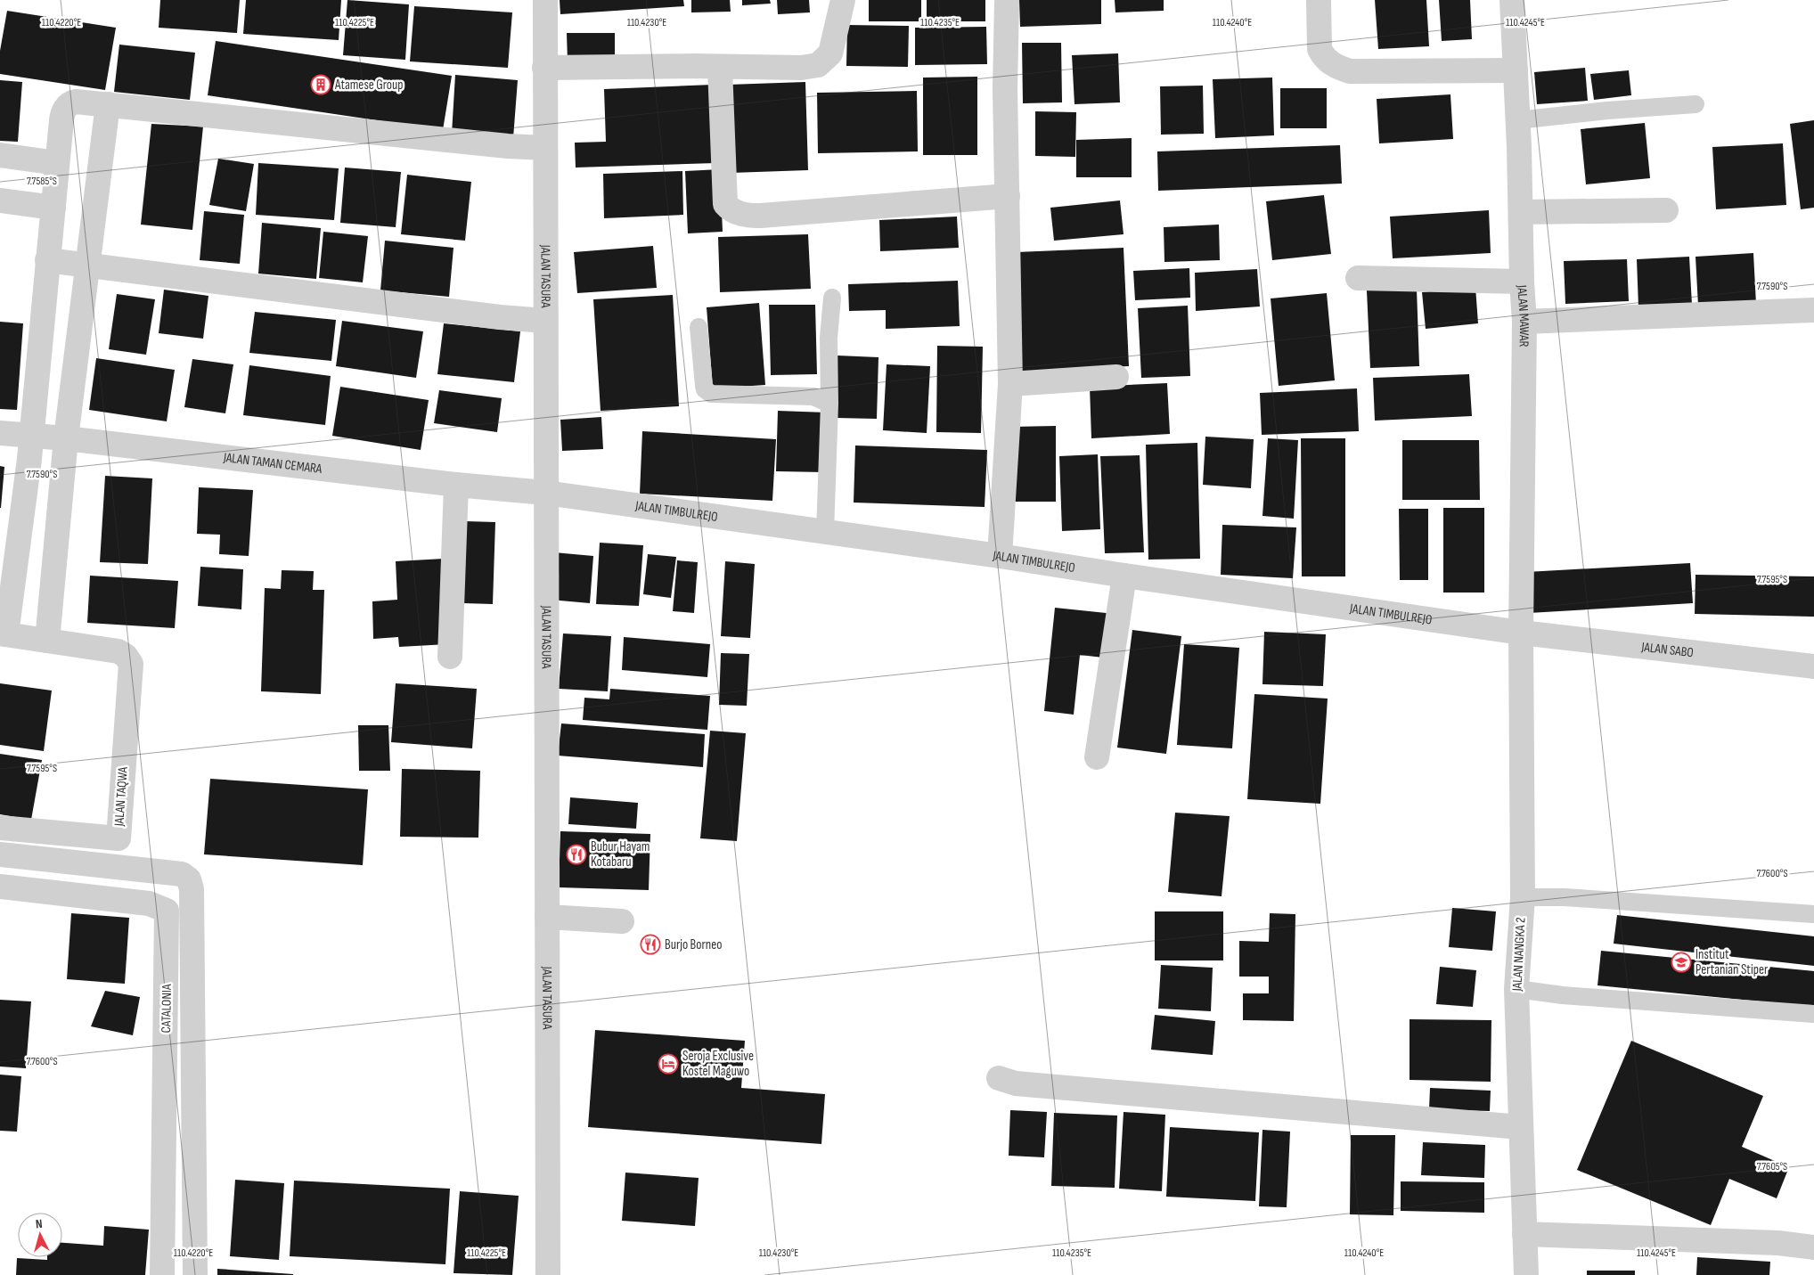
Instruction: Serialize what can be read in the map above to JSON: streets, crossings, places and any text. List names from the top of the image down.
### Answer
{
  "streets": {
    "street": [
      "JALAN TASURA",
      "JALAN MAWAR",
      "JALAN TAMAN CEMARA",
      "JALAN TIMBULREJO",
      "JALAN SABO",
      "JALAN TAQWA",
      "JALAN NANGKA 2",
      "CATALONIA"
    ]
  },
  "crossings": [
    ["JALAN TASURA", "JALAN TAMAN CEMARA"],
    ["JALAN TASURA", "JALAN TIMBULREJO"],
    ["JALAN MAWAR", "JALAN TIMBULREJO"],
    ["JALAN MAWAR", "JALAN SABO"],
    ["JALAN MAWAR", "JALAN NANGKA 2"],
    ["JALAN TAMAN CEMARA", "JALAN TIMBULREJO"],
    ["JALAN TIMBULREJO", "JALAN SABO"],
    ["JALAN TIMBULREJO", "JALAN NANGKA 2"],
    ["JALAN SABO", "JALAN NANGKA 2"]
  ],
  "places": {
    "building": ["Atamese Group"],
    "restaurant": ["Bubur Hayam Kotabaru", "Burjo Borneo"],
    "school or university": ["Institut Pertanian Stiper"],
    "hotel": ["Seroja Exclusive Kostel Maguwo"]
  },
  "north": "top",
  "coordinates": [
    "110.4220°E",
    "110.4225°E",
    "110.4230°E",
    "110.4235°E",
    "110.4240°E",
    "110.4245°E",
    "7.7585°S",
    "7.7590°S",
    "7.7595°S",
    "7.7600°S",
    "7.7605°S"
  ]
}
